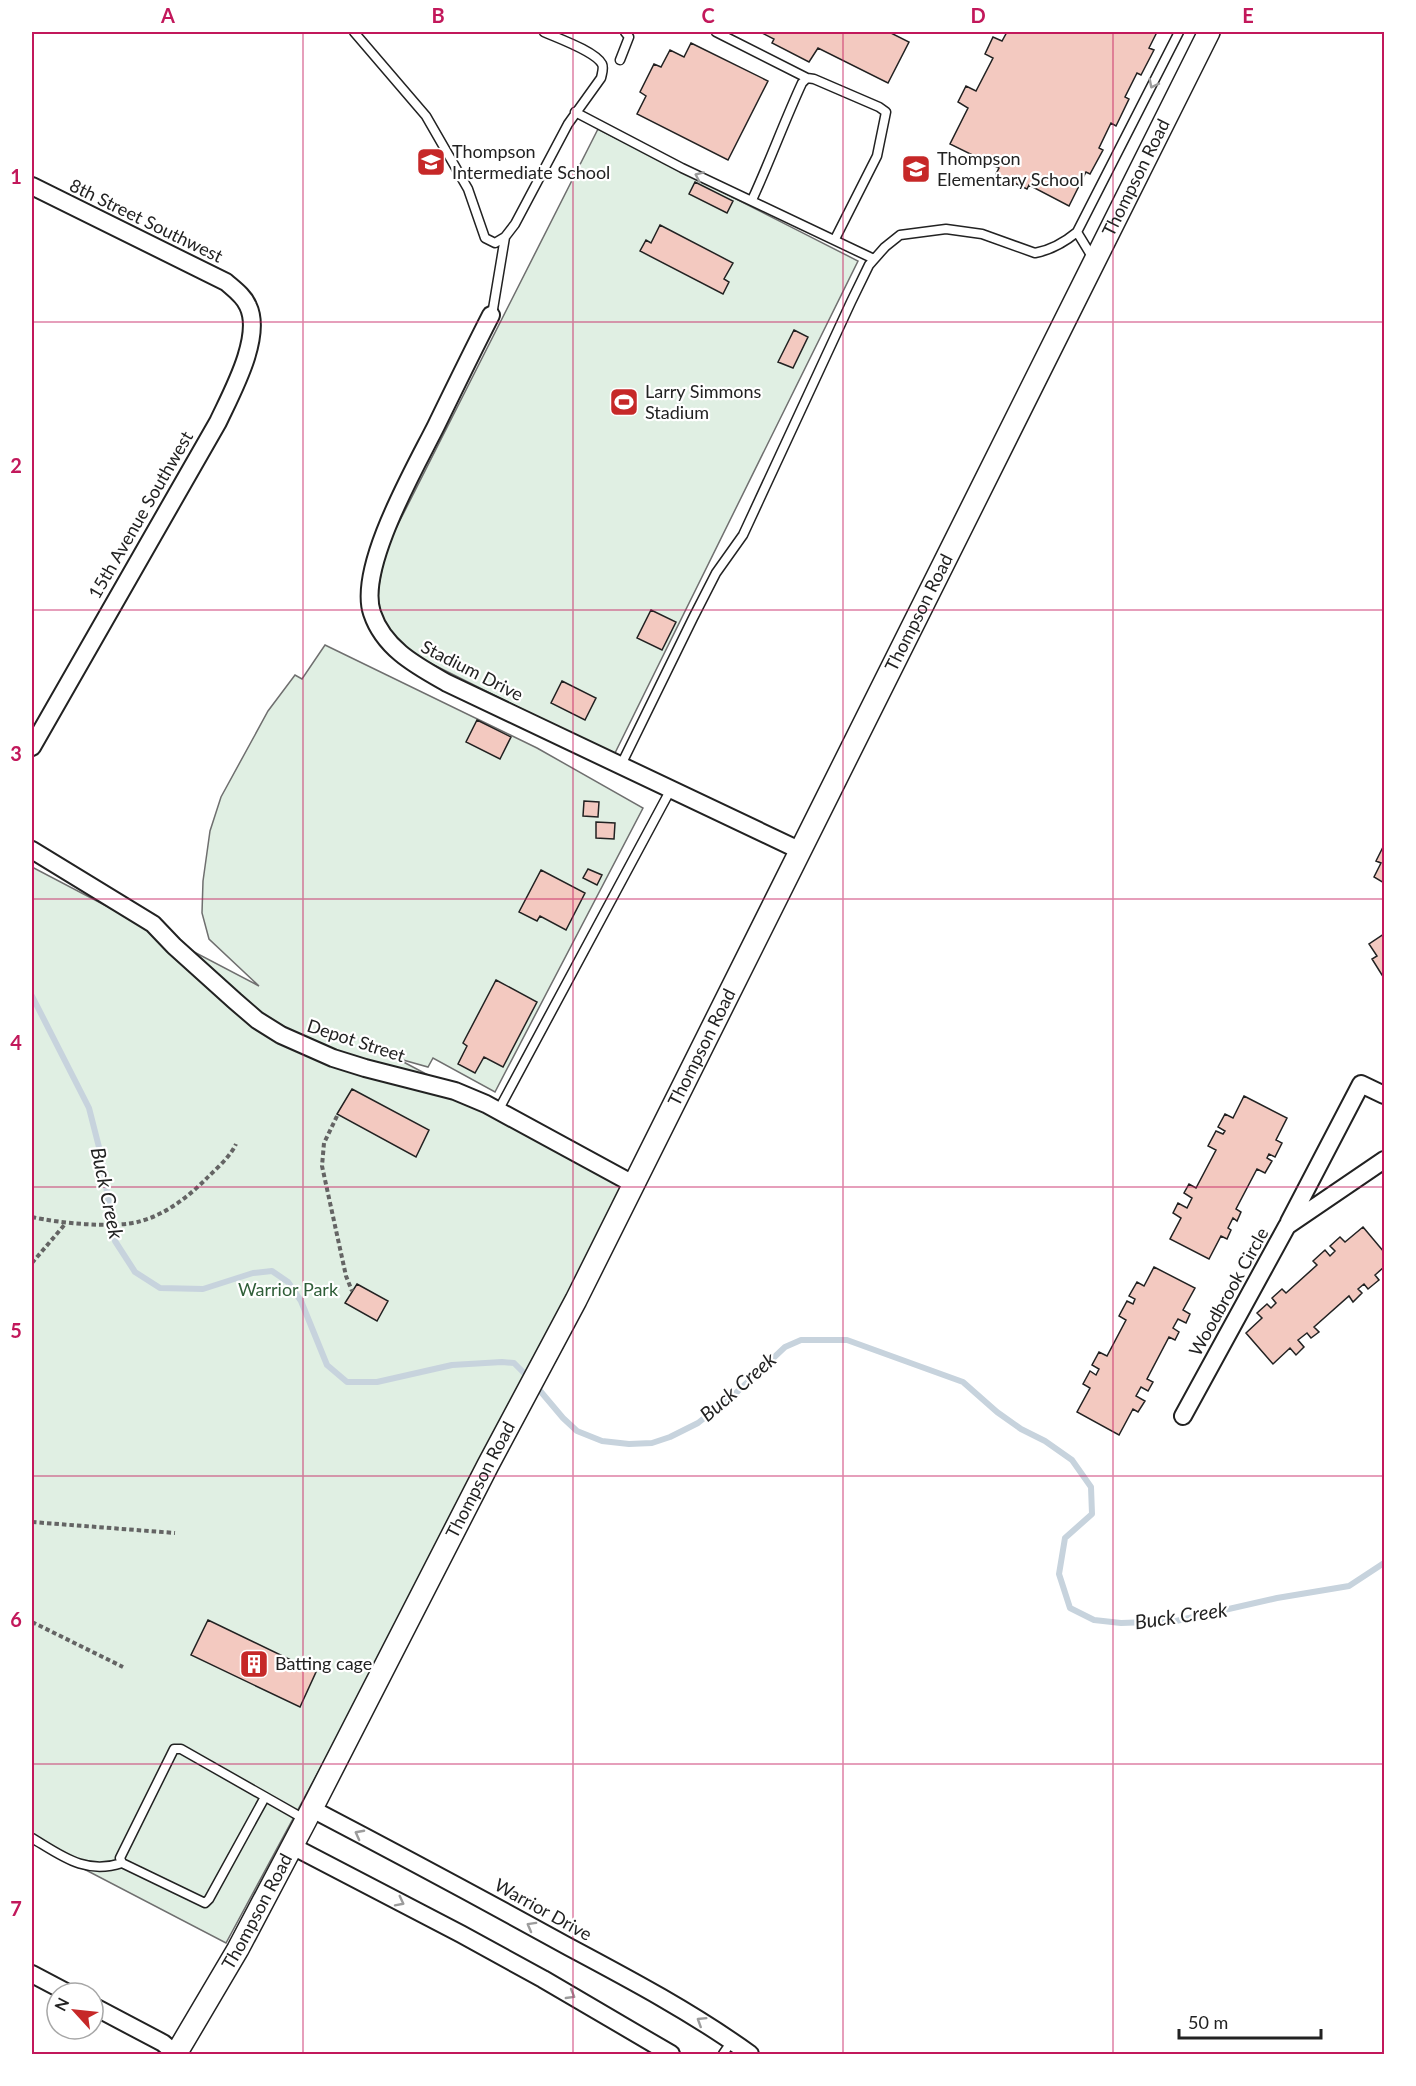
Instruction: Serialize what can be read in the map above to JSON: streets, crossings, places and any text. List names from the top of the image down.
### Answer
{
  "streets": {
    "street": [
      "Thompson Road",
      "8th Street Southwest",
      "15th Avenue Southwest",
      "Stadium Drive",
      "Depot Street",
      "Woodbrook Circle",
      "Warrior Drive"
    ]
  },
  "crossings": [
    ["Thompson Road", "Stadium Drive"],
    ["Thompson Road", "Depot Street"],
    ["Thompson Road", "Warrior Drive"],
    ["8th Street Southwest", "15th Avenue Southwest"]
  ],
  "water": ["Buck Creek"],
  "parks": ["Warrior Park"],
  "places": {
    "school or university": ["Thompson Intermediate School", "Thompson Elementary School"],
    "sports": ["Larry Simmons Stadium"],
    "building": ["Batting cage"]
  },
  "scale_bar": "50 m",
  "north": "top left",
  "grid": {
    "columns": [
      "A",
      "B",
      "C",
      "D",
      "E"
    ],
    "rows": [
      "1",
      "2",
      "3",
      "4",
      "5",
      "6",
      "7"
    ]
  }
}
